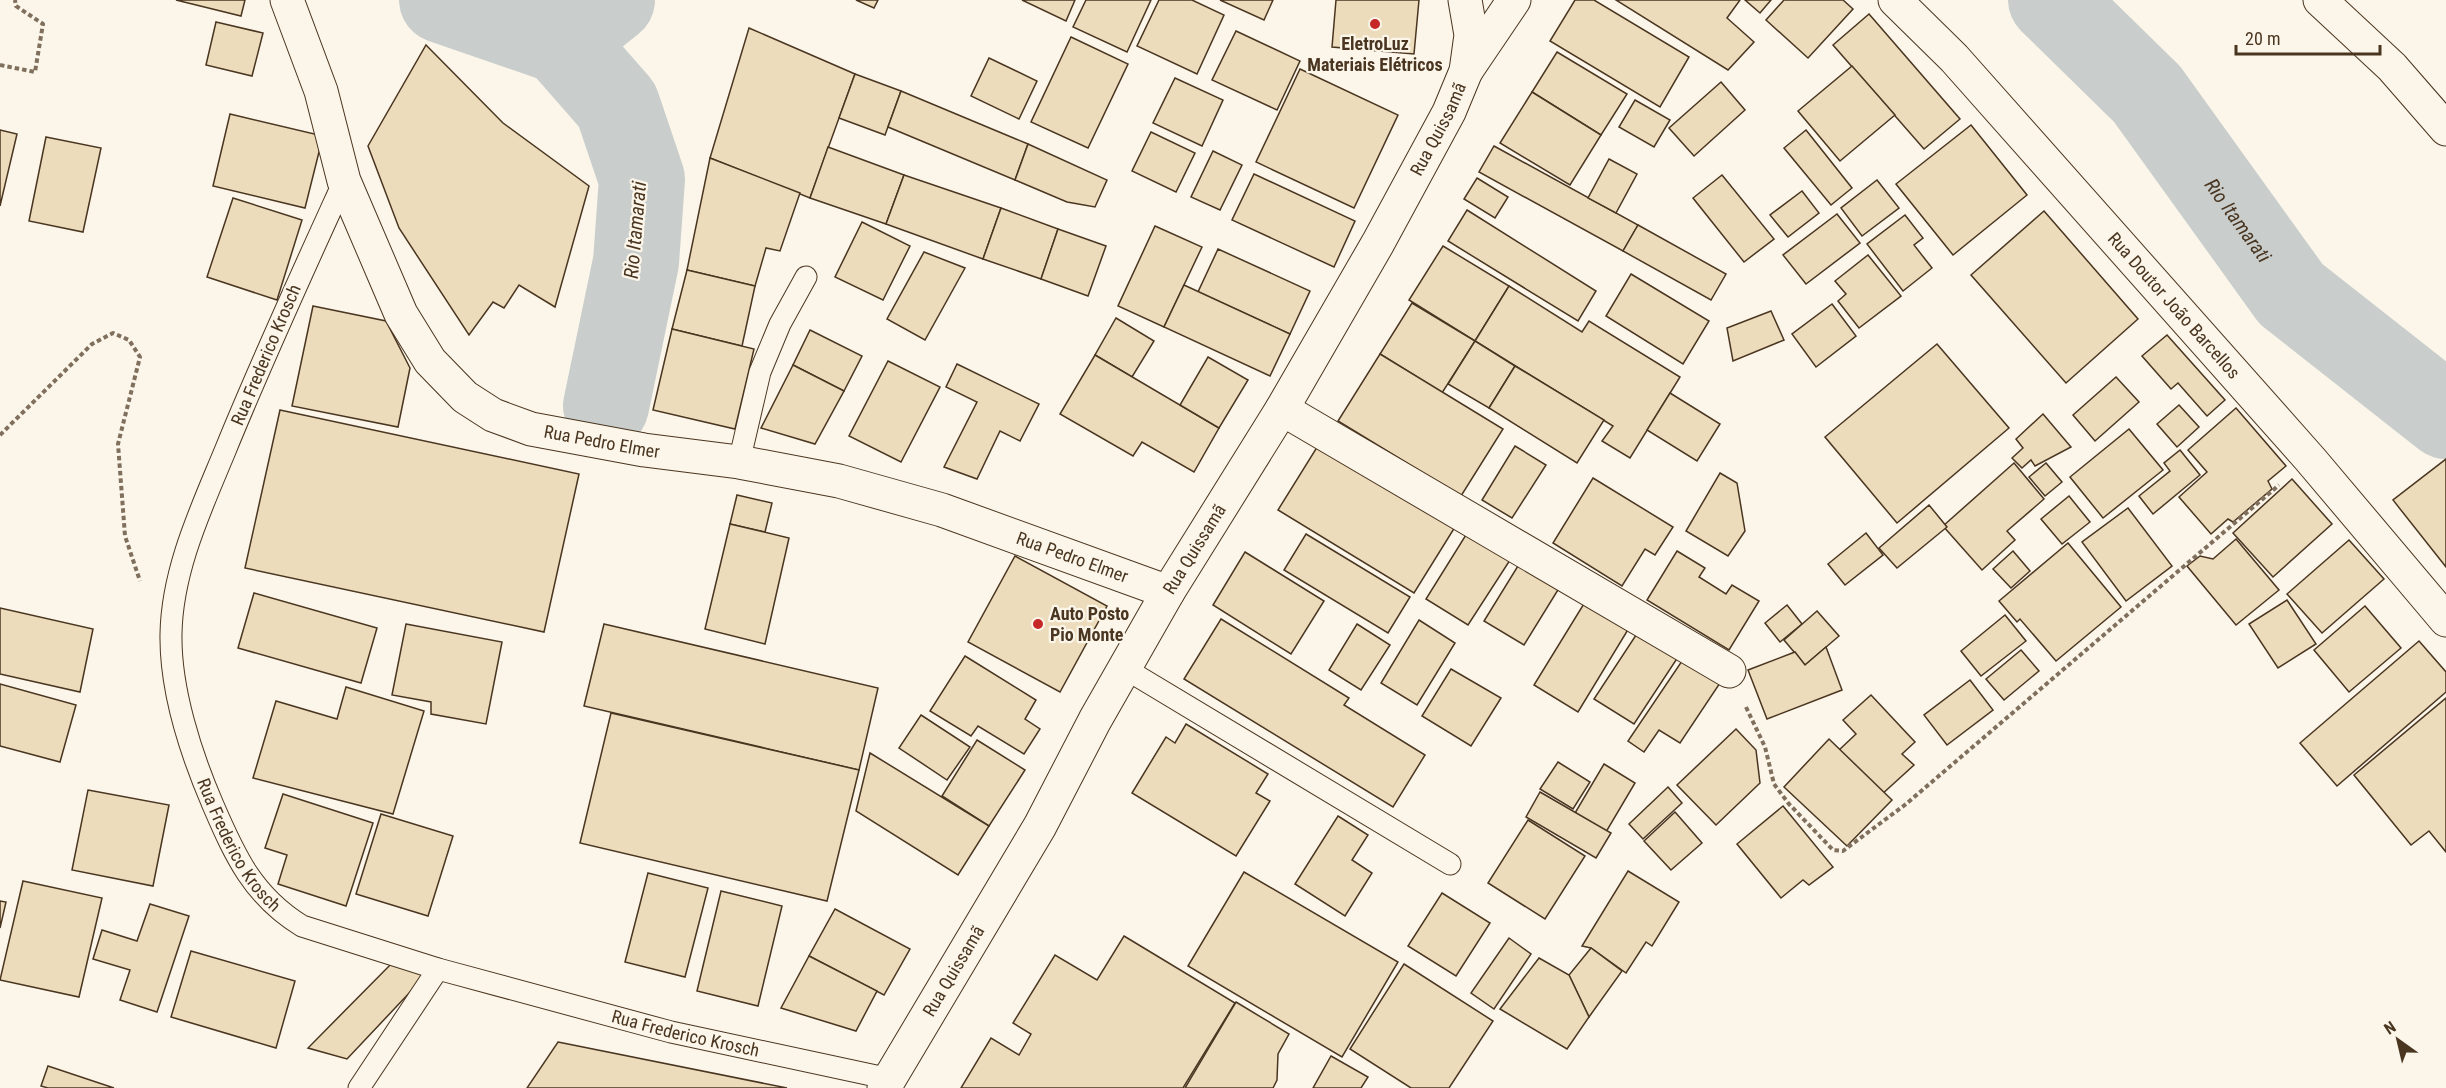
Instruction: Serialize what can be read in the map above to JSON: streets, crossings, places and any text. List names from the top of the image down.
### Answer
{
  "streets": {
    "street": ["Rua Quissamã", "Rua Doutor João Barcellos", "Rua Pedro Elmer"],
    "lane": ["Rua Frederico Krosch"]
  },
  "crossings": [
    ["Rua Quissamã", "Rua Frederico Krosch"],
    ["Rua Quissamã", "Rua Pedro Elmer"],
    ["Rua Frederico Krosch", "Rua Pedro Elmer"]
  ],
  "water": ["Rio Itamarati"],
  "places": ["EletroLuz Materiais Elétricos", "Auto Posto Pio Monte"],
  "scale_bar": "20 m",
  "north": "top left"
}
